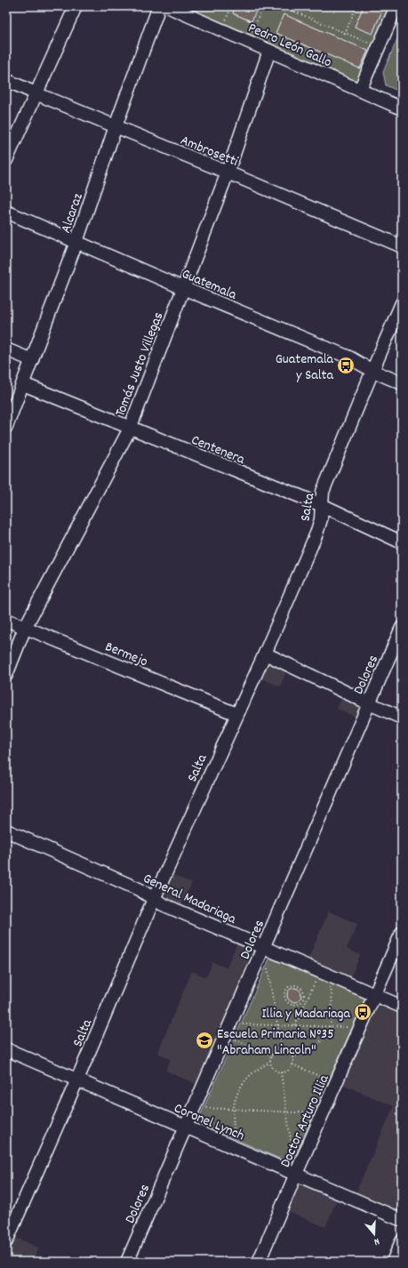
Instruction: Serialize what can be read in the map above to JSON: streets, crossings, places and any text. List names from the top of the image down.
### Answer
{
  "streets": {
    "street": [
      "Pedro León Gallo",
      "Ambrosetti",
      "Alcaraz",
      "Guatemala",
      "Tomás Justo Villegas",
      "Centenera",
      "Salta",
      "Bermejo",
      "Dolores",
      "General Madariaga",
      "Coronel Lynch",
      "Doctor Arturo Illia"
    ]
  },
  "crossings": [
    ["Pedro León Gallo", "Tomás Justo Villegas"],
    ["Ambrosetti", "Alcaraz"],
    ["Ambrosetti", "Tomás Justo Villegas"],
    ["Alcaraz", "Guatemala"],
    ["Alcaraz", "Centenera"],
    ["Guatemala", "Tomás Justo Villegas"],
    ["Guatemala", "Salta"],
    ["Tomás Justo Villegas", "Centenera"],
    ["Tomás Justo Villegas", "Bermejo"],
    ["Centenera", "Salta"],
    ["Salta", "Bermejo"],
    ["Salta", "General Madariaga"],
    ["Salta", "Coronel Lynch"],
    ["Dolores", "General Madariaga"],
    ["Dolores", "Coronel Lynch"],
    ["General Madariaga", "Doctor Arturo Illia"],
    ["Coronel Lynch", "Doctor Arturo Illia"]
  ],
  "places": {
    "bus stop": ["Guatemala y Salta", "Illia y Madariaga"],
    "school or university": ["Escuela Primaria N°35 \"Abraham Lincoln\""]
  },
  "north": "bottom"
}
